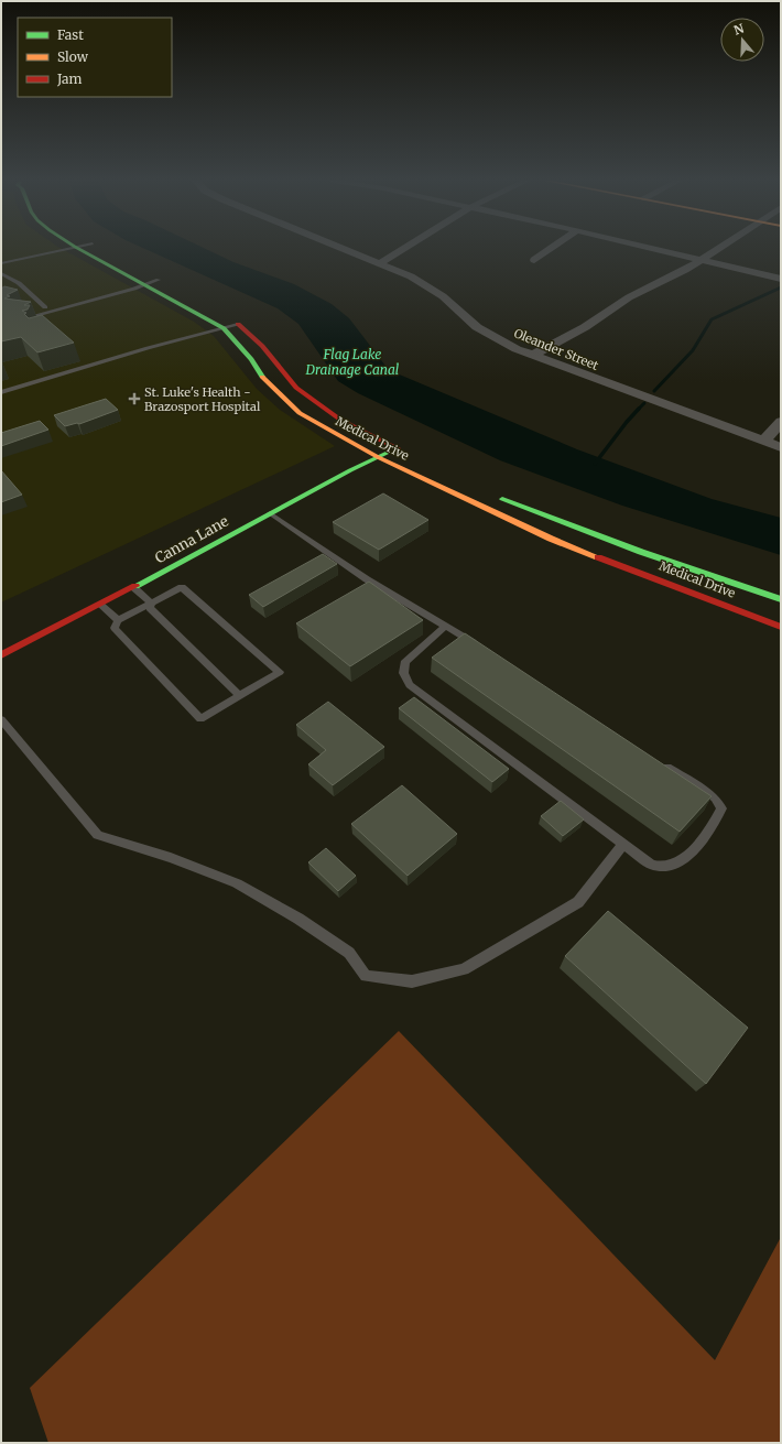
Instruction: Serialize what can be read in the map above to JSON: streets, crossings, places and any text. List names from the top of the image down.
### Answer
{
  "streets": {
    "street": ["Oleander Street", "Medical Drive", "Canna Lane"]
  },
  "crossings": [
    ["Medical Drive", "Canna Lane"]
  ],
  "water": ["Flag Lake Drainage Canal"],
  "places": {
    "health": ["St. Luke's Health - Brazosport Hospital"]
  },
  "legend": ["Fast", "Slow", "Jam"],
  "north": "top"
}
